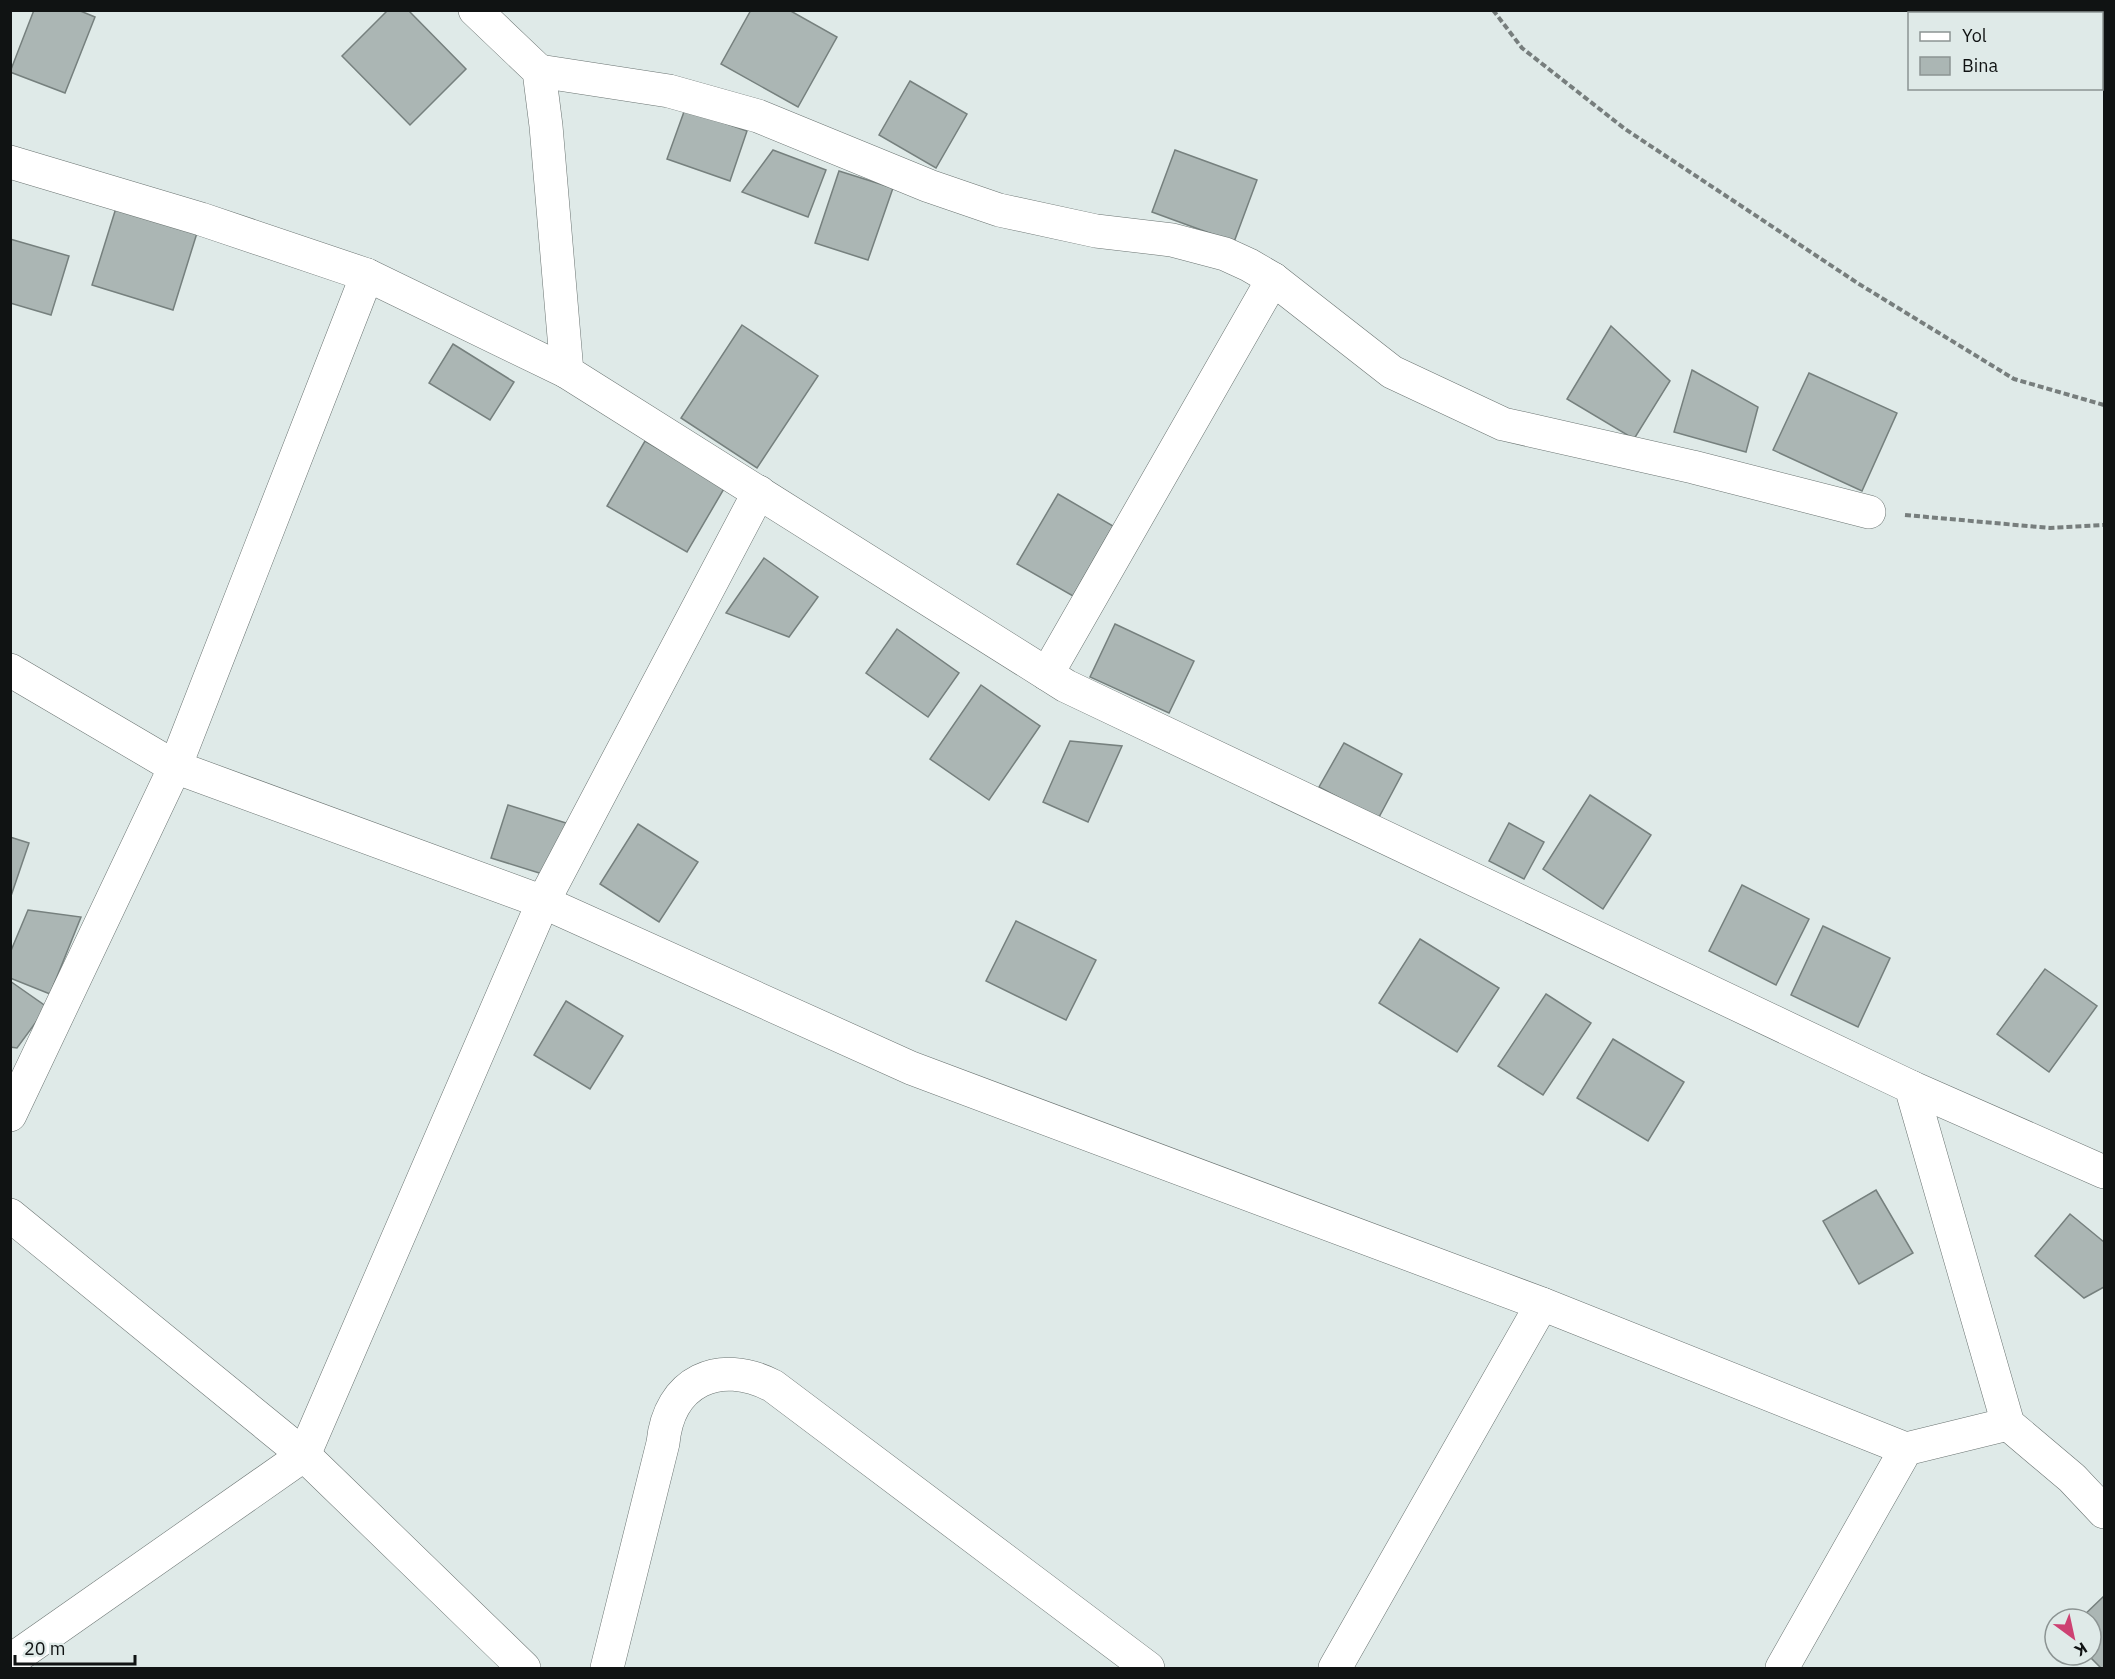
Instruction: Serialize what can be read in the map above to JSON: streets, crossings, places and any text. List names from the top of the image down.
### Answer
{
  "legend": ["Yol", "Bina"],
  "scale_bar": "20 m",
  "north": "bottom right"
}
